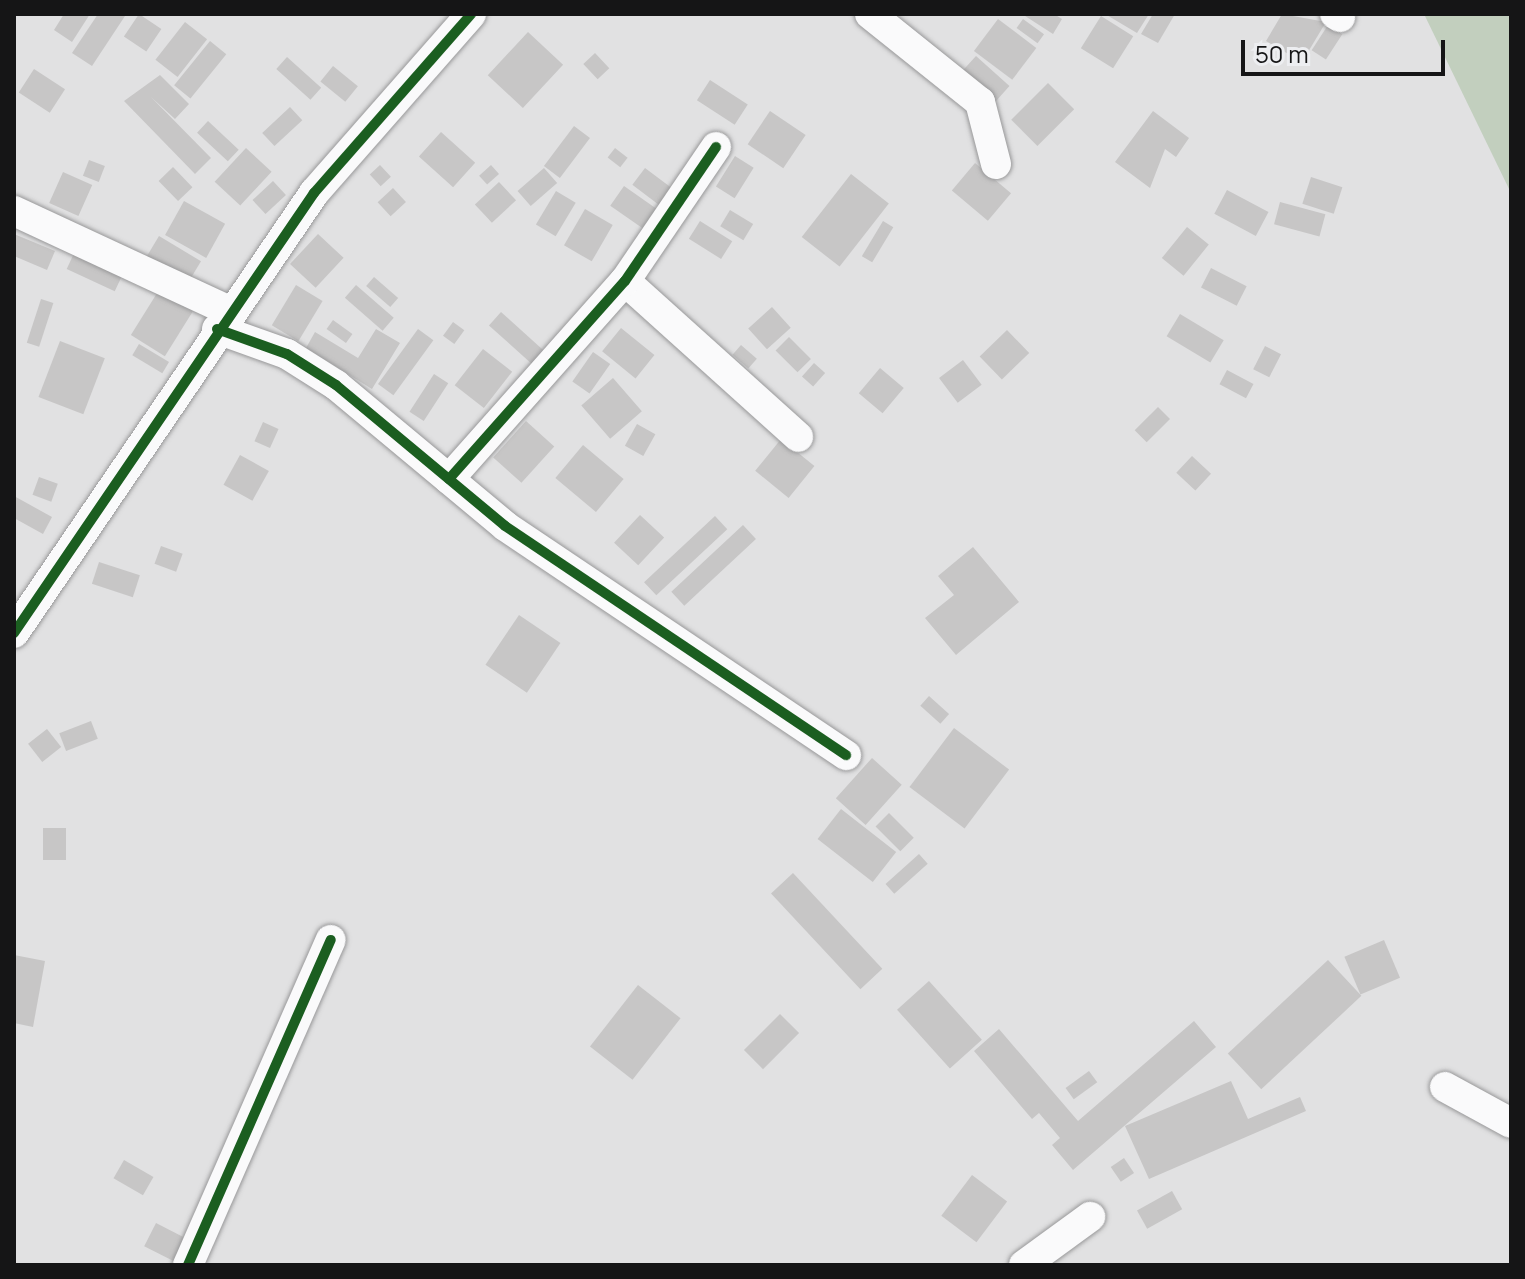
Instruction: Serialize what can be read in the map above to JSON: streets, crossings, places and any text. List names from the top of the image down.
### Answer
{
  "scale_bar": "50 m"
}
